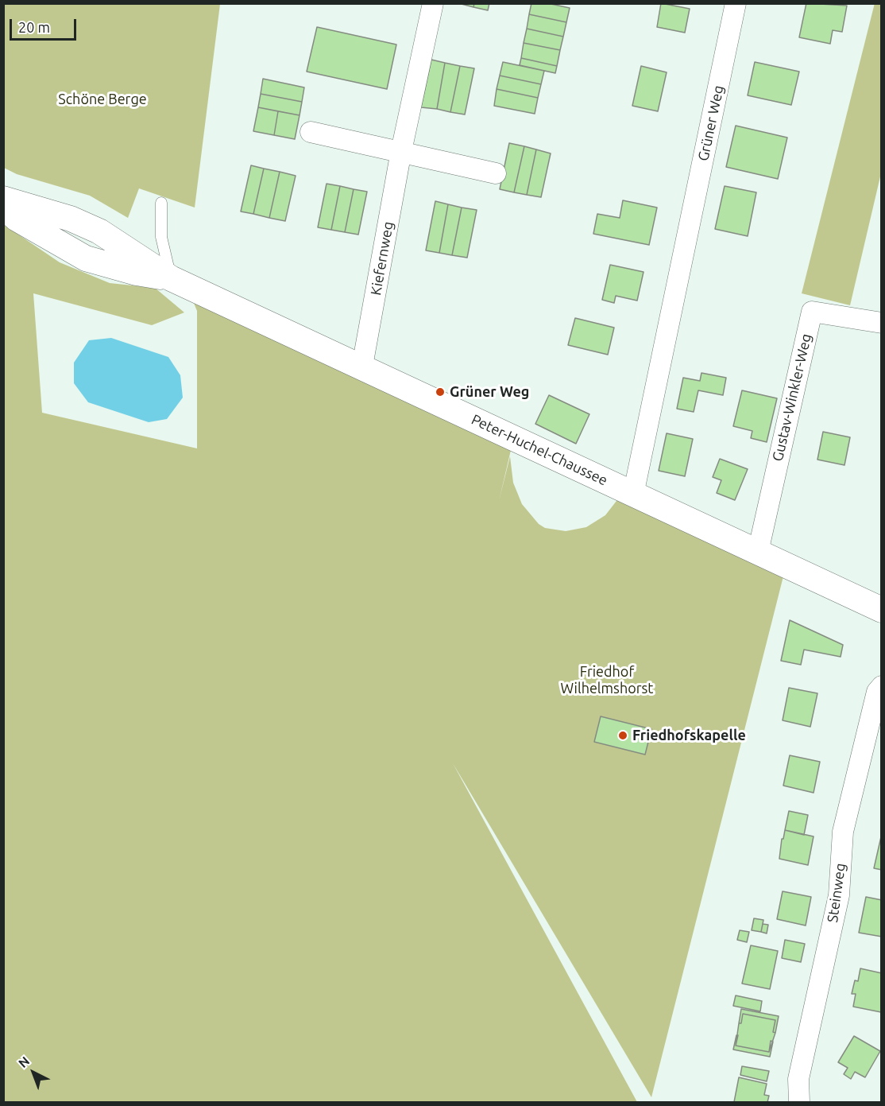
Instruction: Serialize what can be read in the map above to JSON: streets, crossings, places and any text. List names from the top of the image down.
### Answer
{
  "streets": {
    "street": [
      "Grüner Weg",
      "Kiefernweg",
      "Gustav-Winkler-Weg",
      "Peter-Huchel-Chaussee",
      "Steinweg"
    ]
  },
  "crossings": [
    ["Grüner Weg", "Peter-Huchel-Chaussee"],
    ["Kiefernweg", "Peter-Huchel-Chaussee"],
    ["Gustav-Winkler-Weg", "Peter-Huchel-Chaussee"]
  ],
  "parks": ["Schöne Berge", "Friedhof Wilhelmshorst"],
  "places": ["Grüner Weg", "Friedhofskapelle"],
  "scale_bar": "20 m",
  "north": "top left"
}
